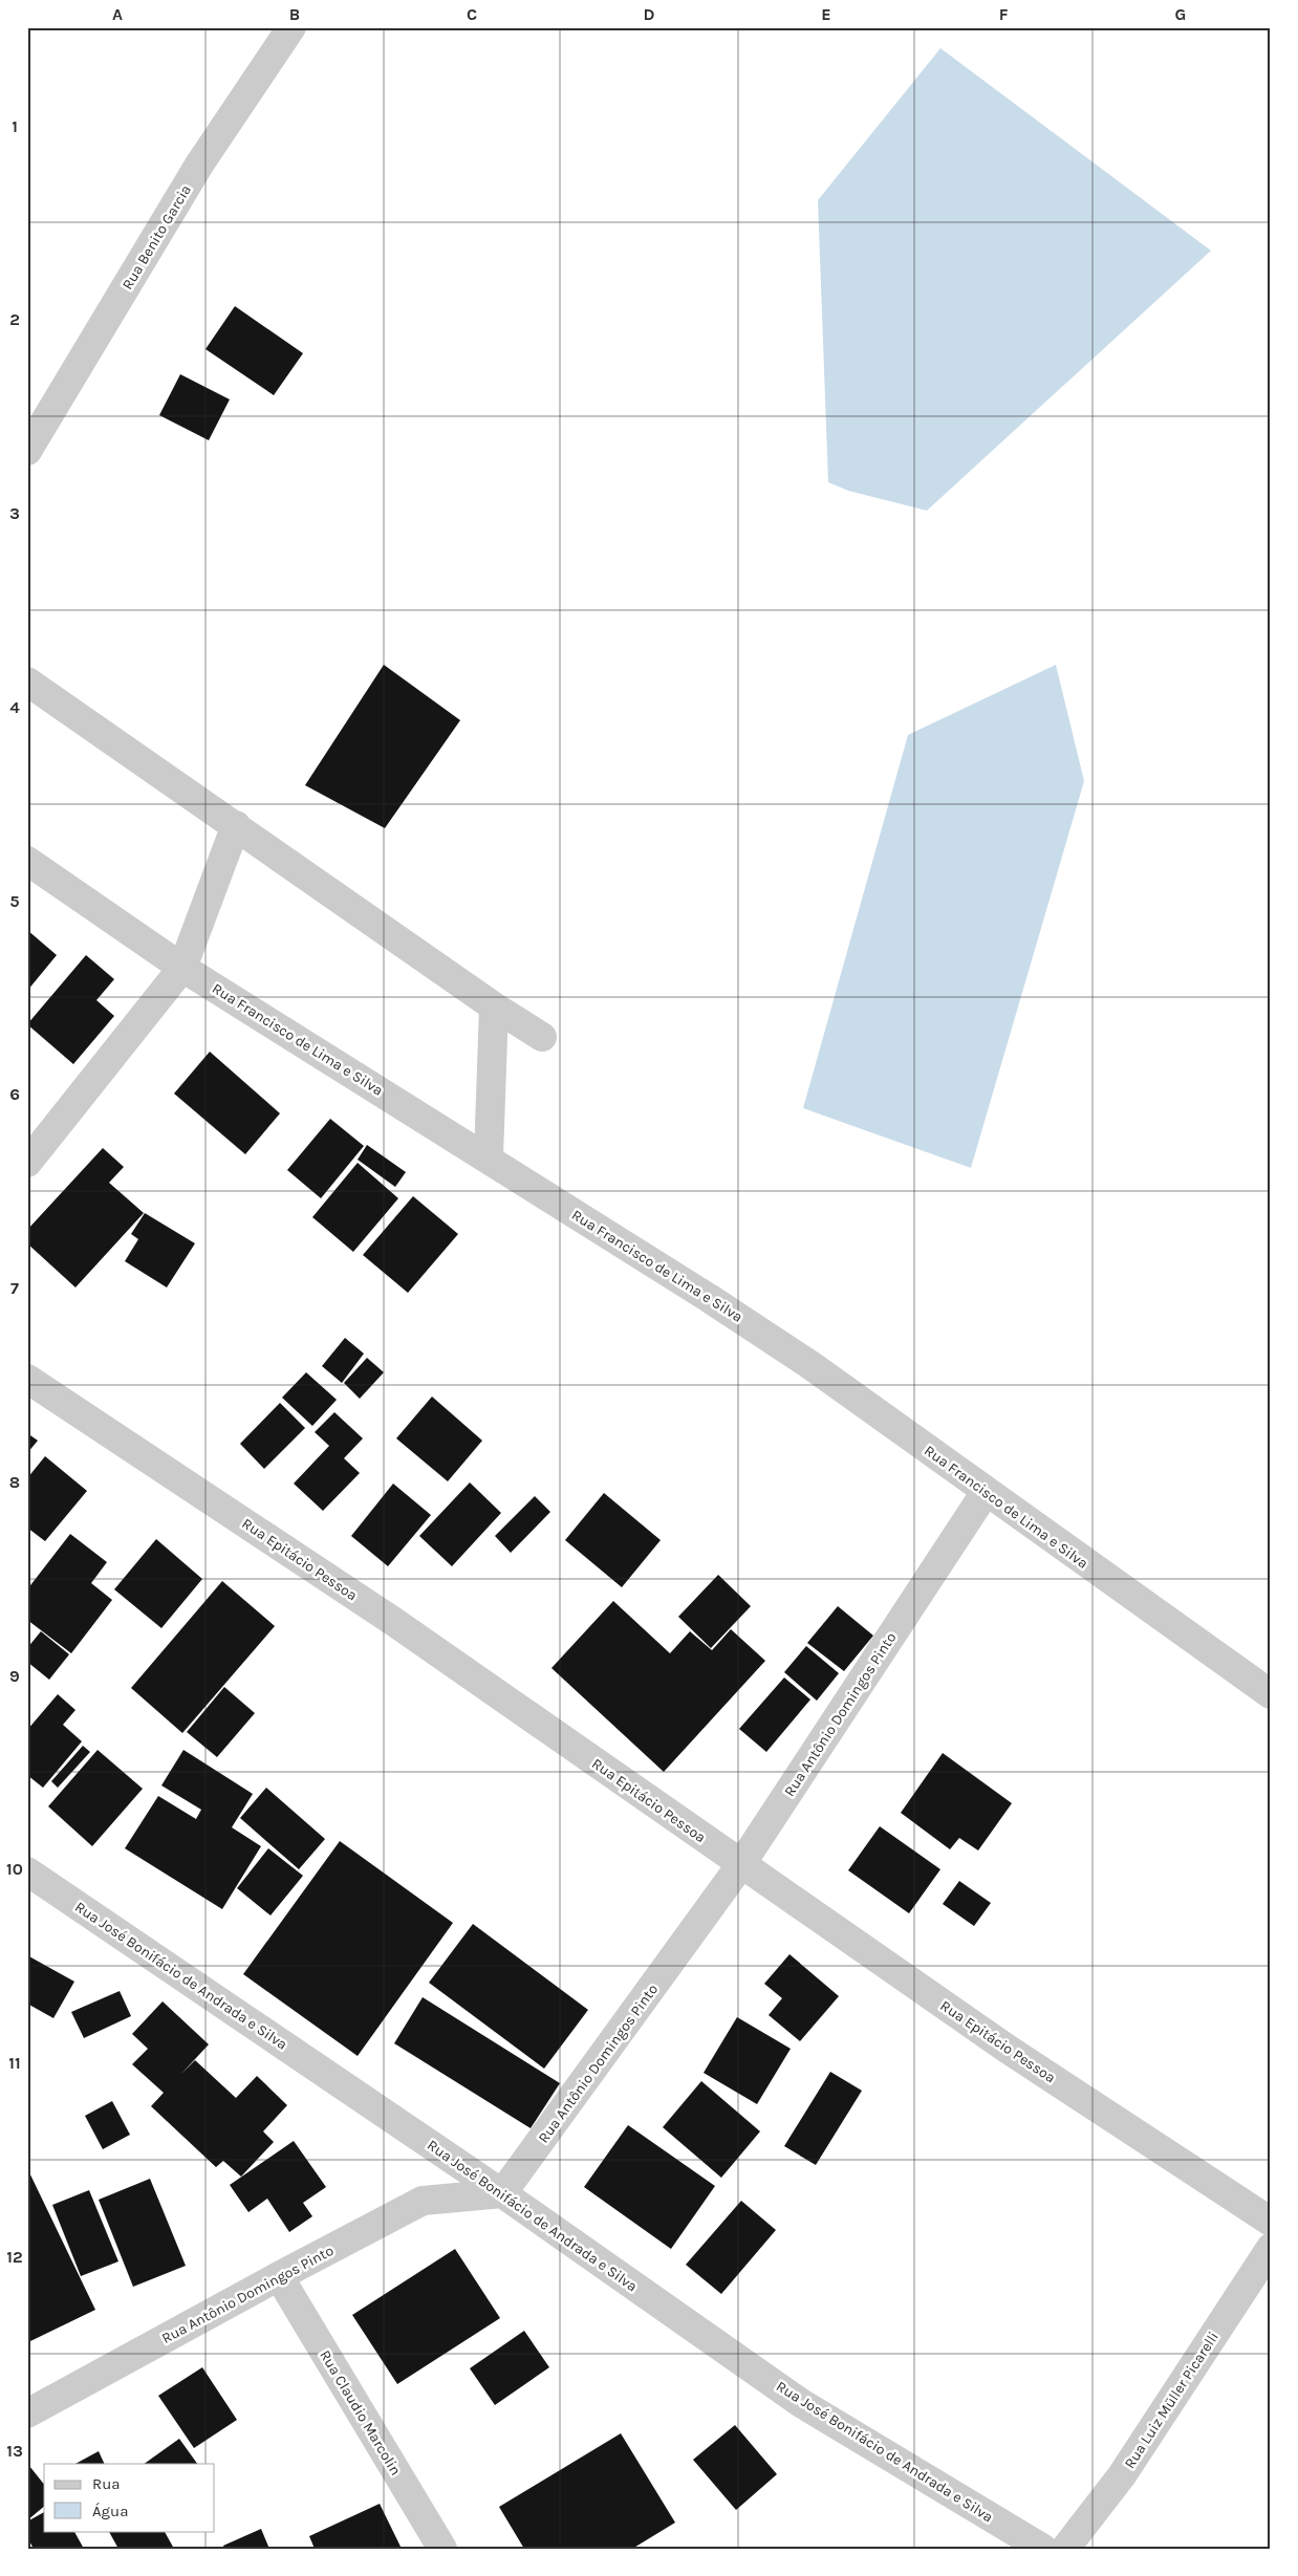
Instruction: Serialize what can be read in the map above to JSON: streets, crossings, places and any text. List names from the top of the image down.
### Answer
{
  "streets": {
    "street": [
      "Rua Benito Garcia",
      "Rua Francisco de Lima e Silva",
      "Rua Epitácio Pessoa",
      "Rua Antônio Domingos Pinto",
      "Rua José Bonifácio de Andrada e Silva",
      "Rua Luiz Müller Picarelli",
      "Rua Claudio Marcolin"
    ]
  },
  "crossings": [
    ["Rua Francisco de Lima e Silva", "Rua Antônio Domingos Pinto"],
    ["Rua Epitácio Pessoa", "Rua Antônio Domingos Pinto"],
    ["Rua Antônio Domingos Pinto", "Rua José Bonifácio de Andrada e Silva"],
    ["Rua Antônio Domingos Pinto", "Rua Claudio Marcolin"]
  ],
  "legend": ["Rua", "Água"],
  "grid": {
    "columns": [
      "A",
      "B",
      "C",
      "D",
      "E",
      "F",
      "G"
    ],
    "rows": [
      "1",
      "2",
      "3",
      "4",
      "5",
      "6",
      "7",
      "8",
      "9",
      "10",
      "11",
      "12",
      "13"
    ]
  }
}
